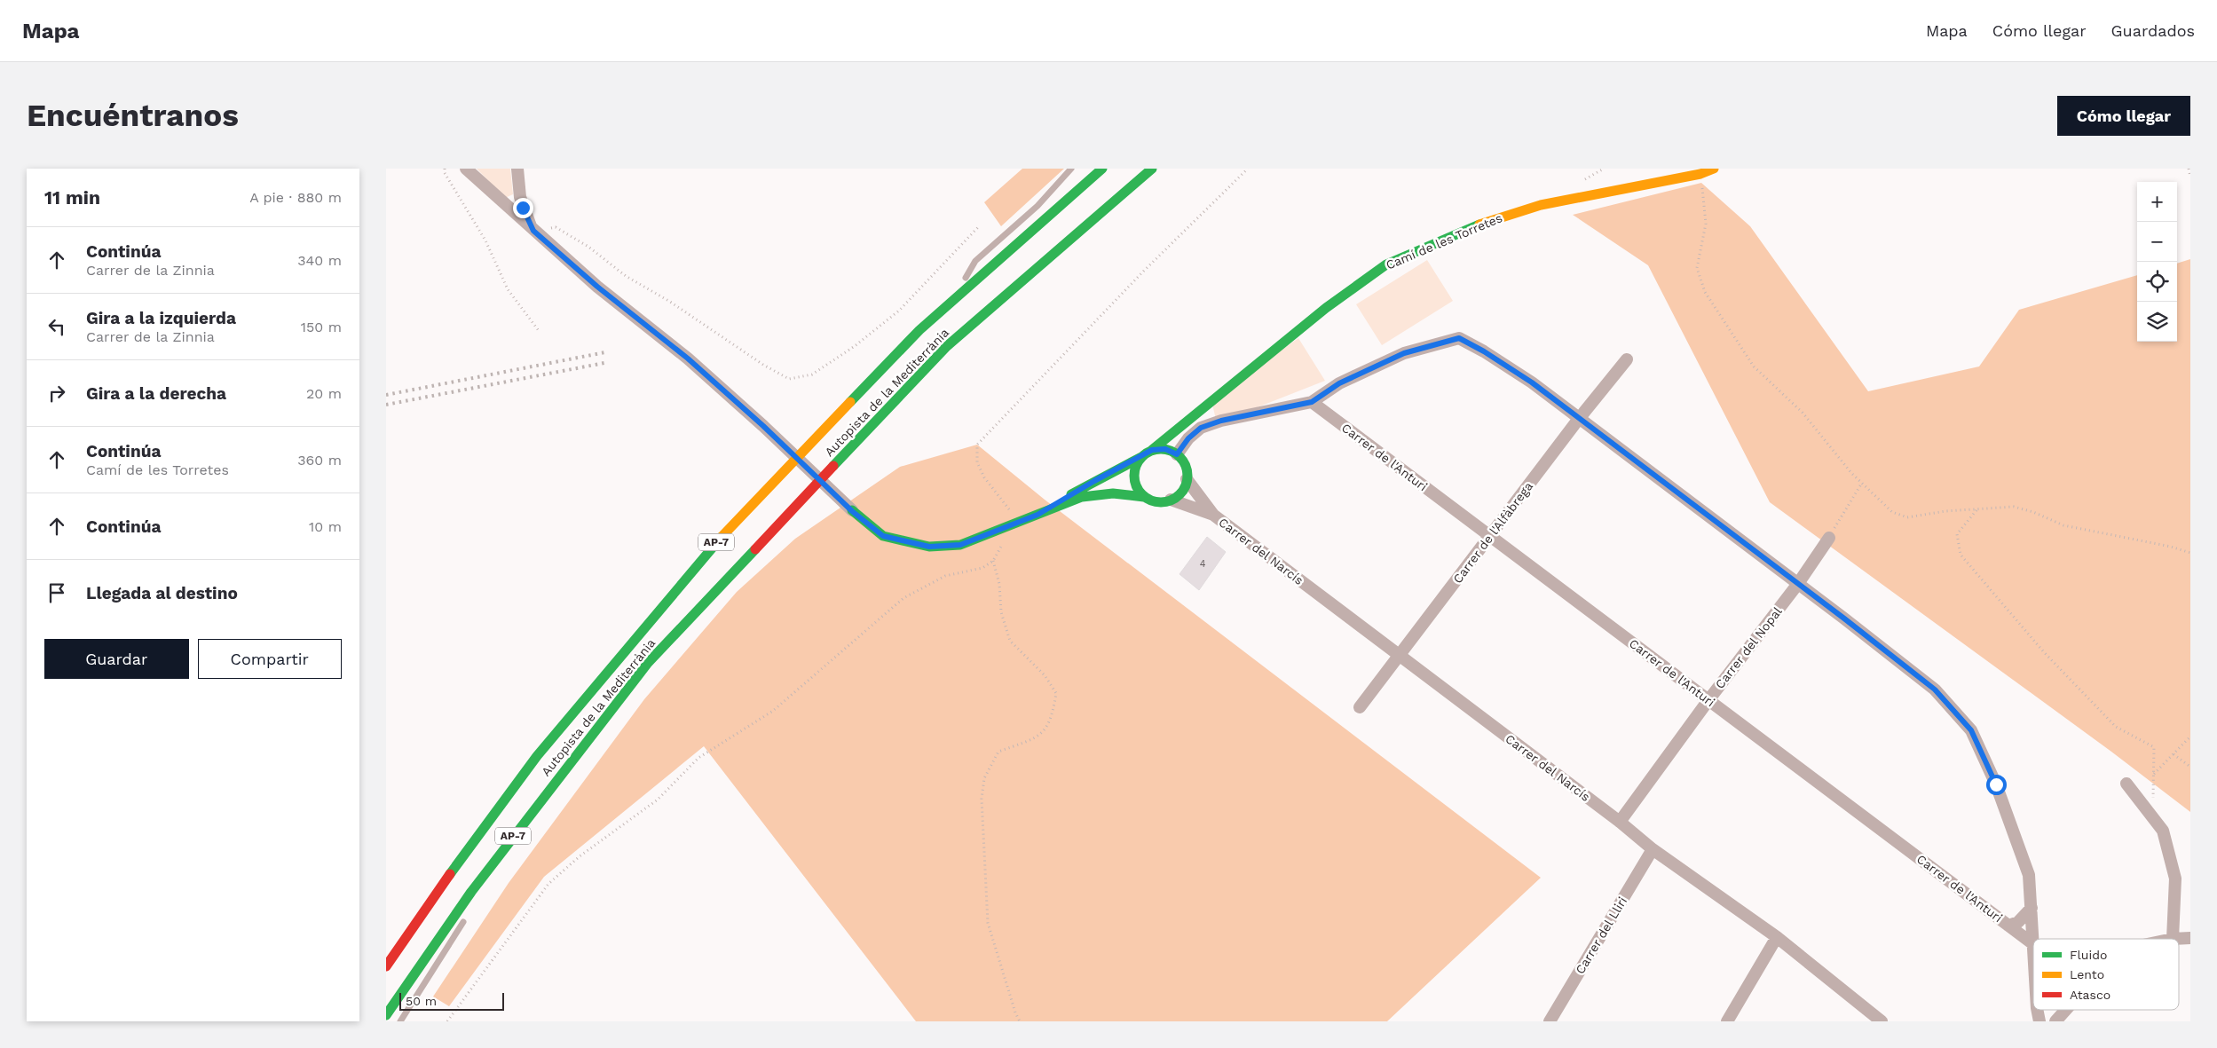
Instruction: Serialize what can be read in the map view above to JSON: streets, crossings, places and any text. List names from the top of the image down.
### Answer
{
  "streets": {
    "main road": ["Camí de les Torretes", "Autopista de la Mediterrània", "AP-7"],
    "street": [
      "Carrer de l'Anturi",
      "Carrer de l'Alfàbrega",
      "Carrer del Narcís",
      "Carrer del Nopal",
      "Carrer del Lliri"
    ]
  },
  "crossings": [
    ["Camí de les Torretes", "Carrer del Narcís"],
    ["Carrer de l'Anturi", "Carrer de l'Alfàbrega"],
    ["Carrer de l'Anturi", "Carrer del Nopal"],
    ["Carrer de l'Alfàbrega", "Carrer del Narcís"],
    ["Carrer del Narcís", "Carrer del Nopal"],
    ["Carrer del Narcís", "Carrer del Lliri"]
  ],
  "house_numbers": ["4"],
  "legend": ["Fluido", "Lento", "Atasco"],
  "scale_bar": "50 m",
  "page": {
    "header": "Mapa",
    "nav": ["Mapa", "Cómo llegar", "Guardados"],
    "buttons": [
      "Cómo llegar",
      ["Guardar", "Compartir"]
    ],
    "title": "Encuéntranos",
    "heading": ["11 min", "A pie · 880 m"],
    "map_buttons": ["+", "−"],
    "list": [
      ["Continúa", "Carrer de la Zinnia", "340 m"],
      ["Gira a la izquierda", "Carrer de la Zinnia", "150 m"],
      ["Gira a la derecha", "20 m"],
      ["Continúa", "Camí de les Torretes", "360 m"],
      ["Continúa", "10 m"],
      "Llegada al destino"
    ],
    "scale": "50 m"
  }
}
